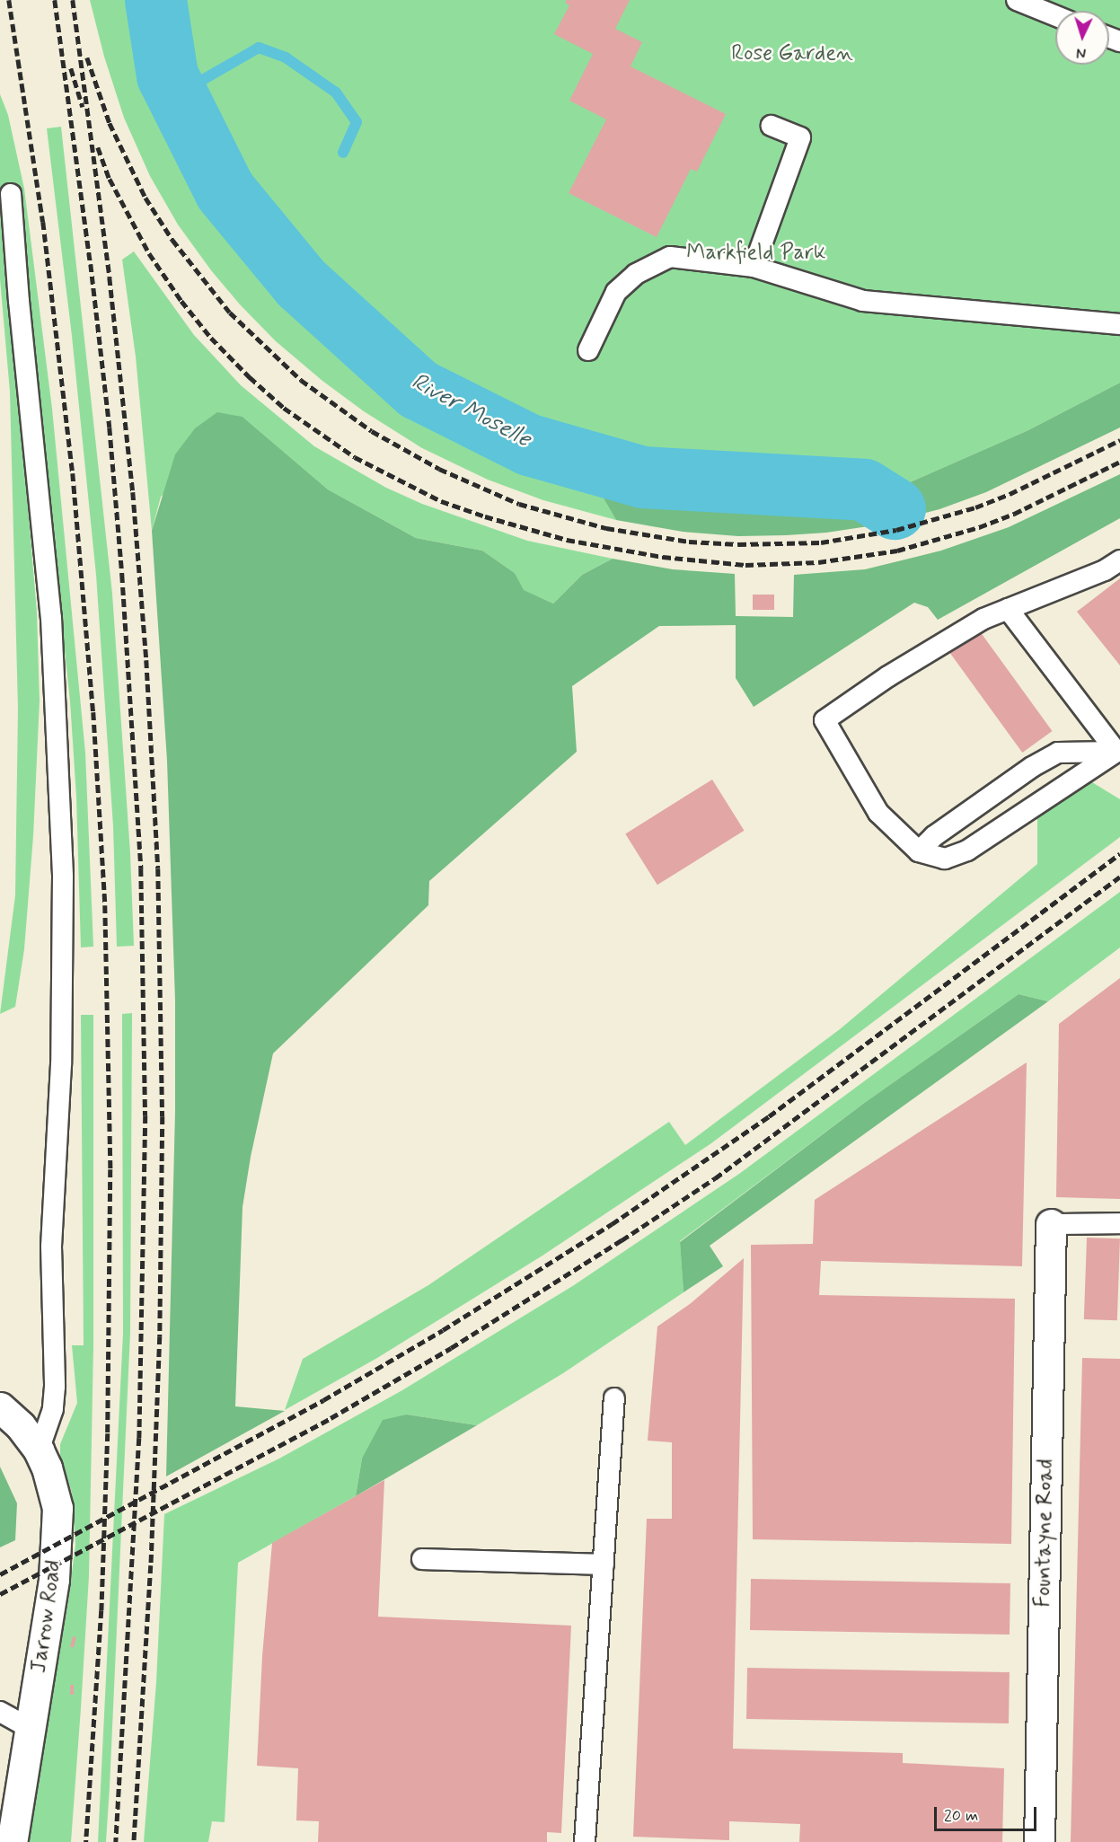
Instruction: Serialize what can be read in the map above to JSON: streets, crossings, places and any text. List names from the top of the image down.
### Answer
{
  "streets": {
    "street": ["Fountayne Road", "Jarrow Road"]
  },
  "water": ["River Moselle"],
  "parks": ["Rose Garden", "Markfield Park"],
  "scale_bar": "20 m",
  "north": "bottom"
}
